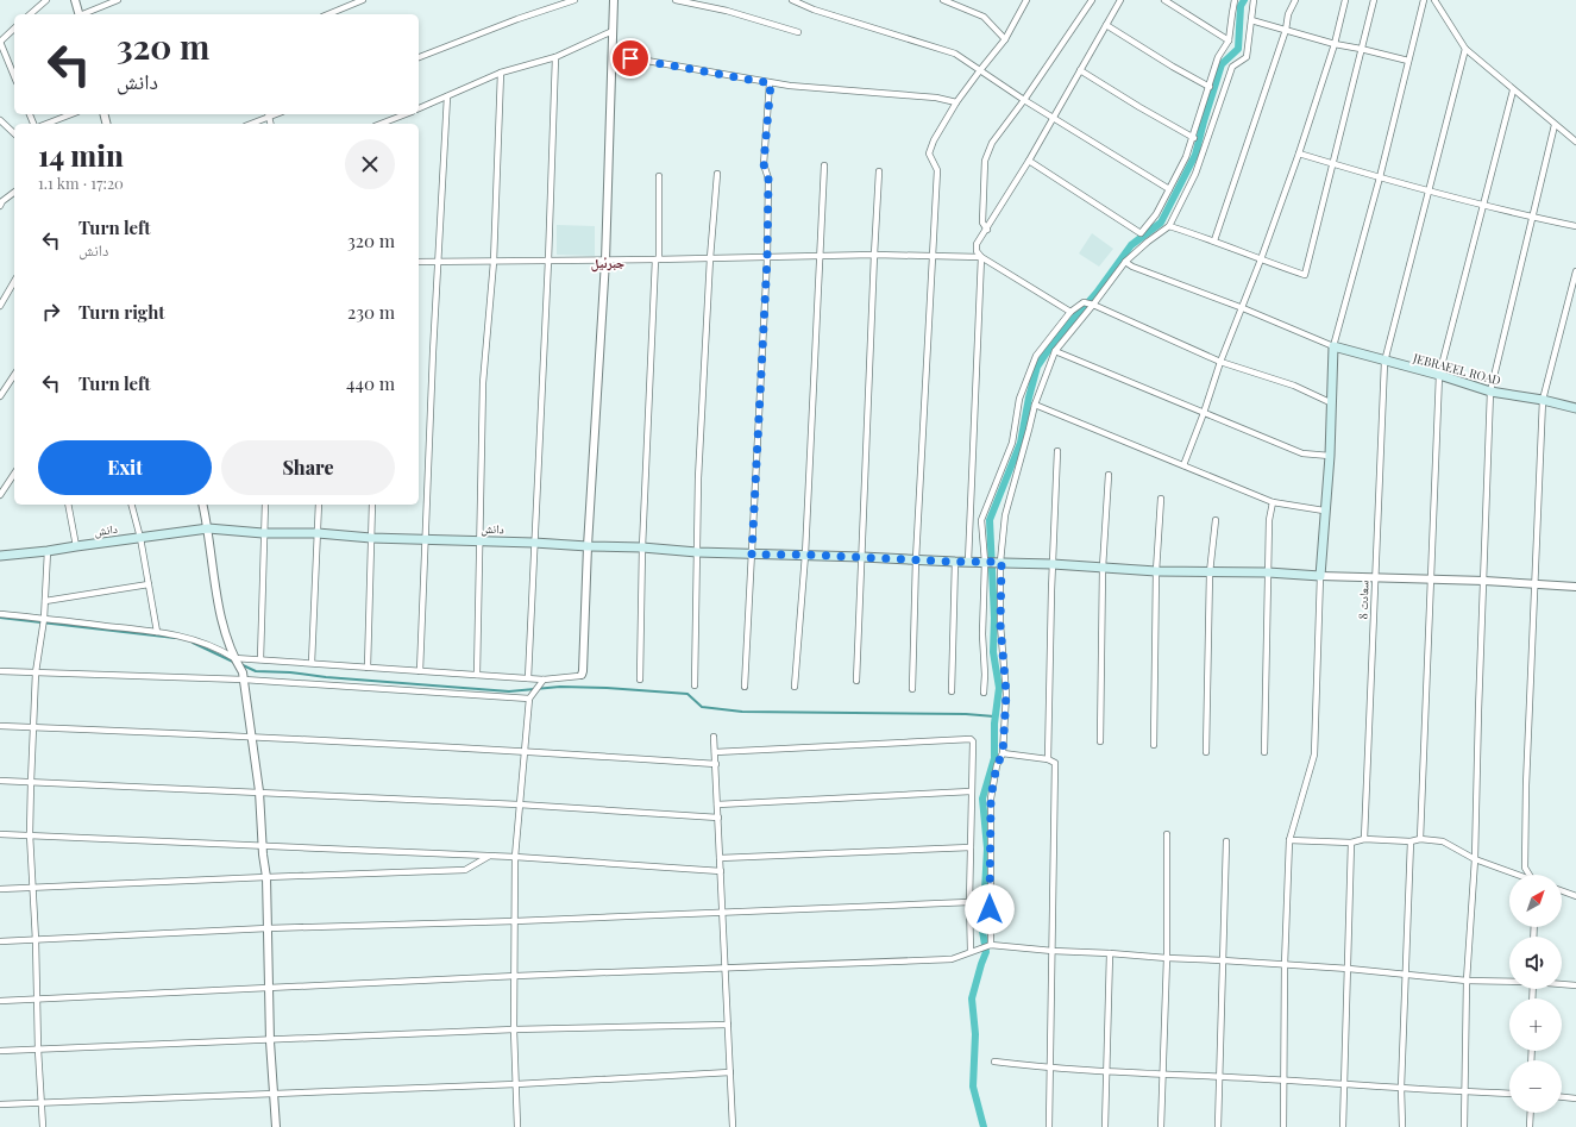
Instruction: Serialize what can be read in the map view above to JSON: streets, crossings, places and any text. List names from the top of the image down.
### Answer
{
  "streets": {
    "main road": ["JEBRAEEL ROAD", "دانش"],
    "street": ["سعادت 8"]
  },
  "crossings": [
    ["JEBRAEEL ROAD", "سعادت 8"]
  ],
  "districts": ["جبرئیل"],
  "north": "top right",
  "page": {
    "turn": ["320 m", "دانش"],
    "heading": ["14 min", "1.1 km · 17:20"],
    "list": [
      {
        "name": "Turn left",
        "note": "دانش",
        "value": "320 m"
      },
      {
        "name": "Turn right",
        "value": "230 m"
      },
      {
        "name": "Turn left",
        "value": "440 m"
      }
    ],
    "buttons": ["Exit", "Share"],
    "map_buttons": ["+", "−"]
  }
}
